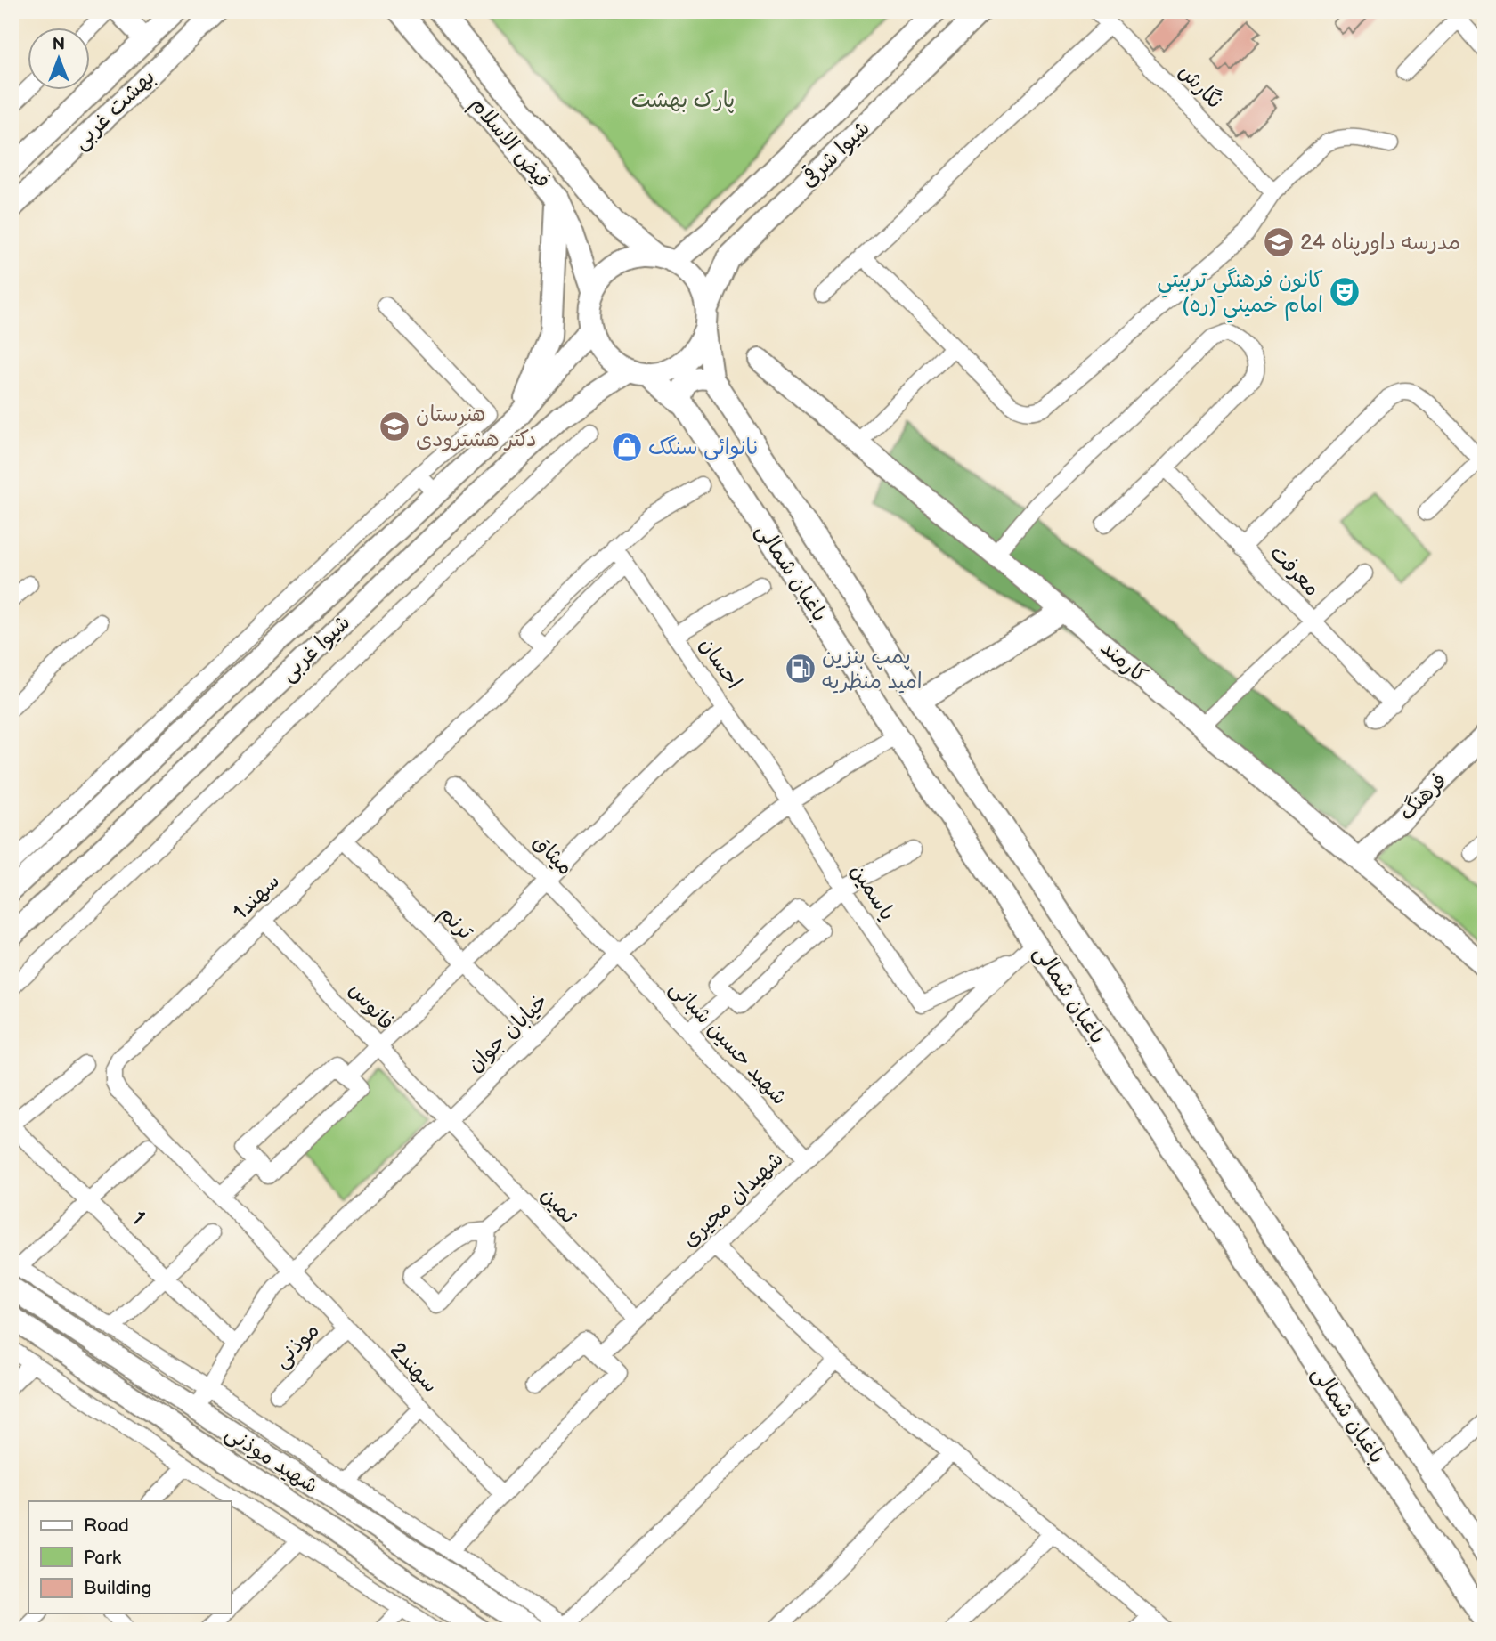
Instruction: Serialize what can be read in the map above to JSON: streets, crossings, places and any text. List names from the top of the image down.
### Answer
{
  "streets": {
    "main road": [
      "بهشت غربی",
      "فیض الاسلام",
      "شیوا شرقی",
      "باغبان شمالی",
      "شیوا غربی",
      "کارمند",
      "فرهنگ",
      "شهید موذنی"
    ],
    "street": [
      "نگارش",
      "معرفت",
      "احسان",
      "میثاق",
      "یاسمین",
      "1سهند",
      "ترنم",
      "فانوس",
      "خیابان جوان",
      "شهید حسین شبانی",
      "شهیدان مجیری",
      "ثمین",
      "1",
      "موذنی",
      "2سهند"
    ]
  },
  "crossings": [
    ["فیض الاسلام", "شیوا شرقی"],
    ["فیض الاسلام", "باغبان شمالی"],
    ["فیض الاسلام", "شیوا غربی"],
    ["شیوا شرقی", "باغبان شمالی"],
    ["شیوا شرقی", "شیوا غربی"],
    ["باغبان شمالی", "شیوا غربی"],
    ["باغبان شمالی", "یاسمین"],
    ["باغبان شمالی", "خیابان جوان"],
    ["باغبان شمالی", "شهیدان مجیری"],
    ["کارمند", "فرهنگ"],
    ["احسان", "یاسمین"],
    ["احسان", "1سهند"],
    ["احسان", "خیابان جوان"],
    ["میثاق", "خیابان جوان"],
    ["میثاق", "شهید حسین شبانی"],
    ["یاسمین", "خیابان جوان"],
    ["یاسمین", "شهیدان مجیری"],
    ["1سهند", "ترنم"],
    ["1سهند", "فانوس"],
    ["1سهند", "خیابان جوان"],
    ["1سهند", "2سهند"],
    ["ترنم", "خیابان جوان"],
    ["فانوس", "خیابان جوان"],
    ["فانوس", "ثمین"],
    ["خیابان جوان", "شهید حسین شبانی"],
    ["خیابان جوان", "ثمین"],
    ["خیابان جوان", "1"],
    ["خیابان جوان", "2سهند"],
    ["خیابان جوان", "شهید موذنی"],
    ["شهید حسین شبانی", "شهیدان مجیری"],
    ["شهیدان مجیری", "ثمین"],
    ["موذنی", "2سهند"]
  ],
  "parks": ["پارک بهشت"],
  "places": {
    "school or university": ["مدرسه داورپناه 24", "هنرستان دکتر هشترودی"],
    "theatre": ["كانون فرهنگي تربيتي امام خميني (ره)"],
    "shop": ["نانوائی سنگک"],
    "fuel station": ["پمپ بنزین امید منظریه"]
  },
  "legend": ["Road", "Park", "Building"],
  "north": "top"
}
